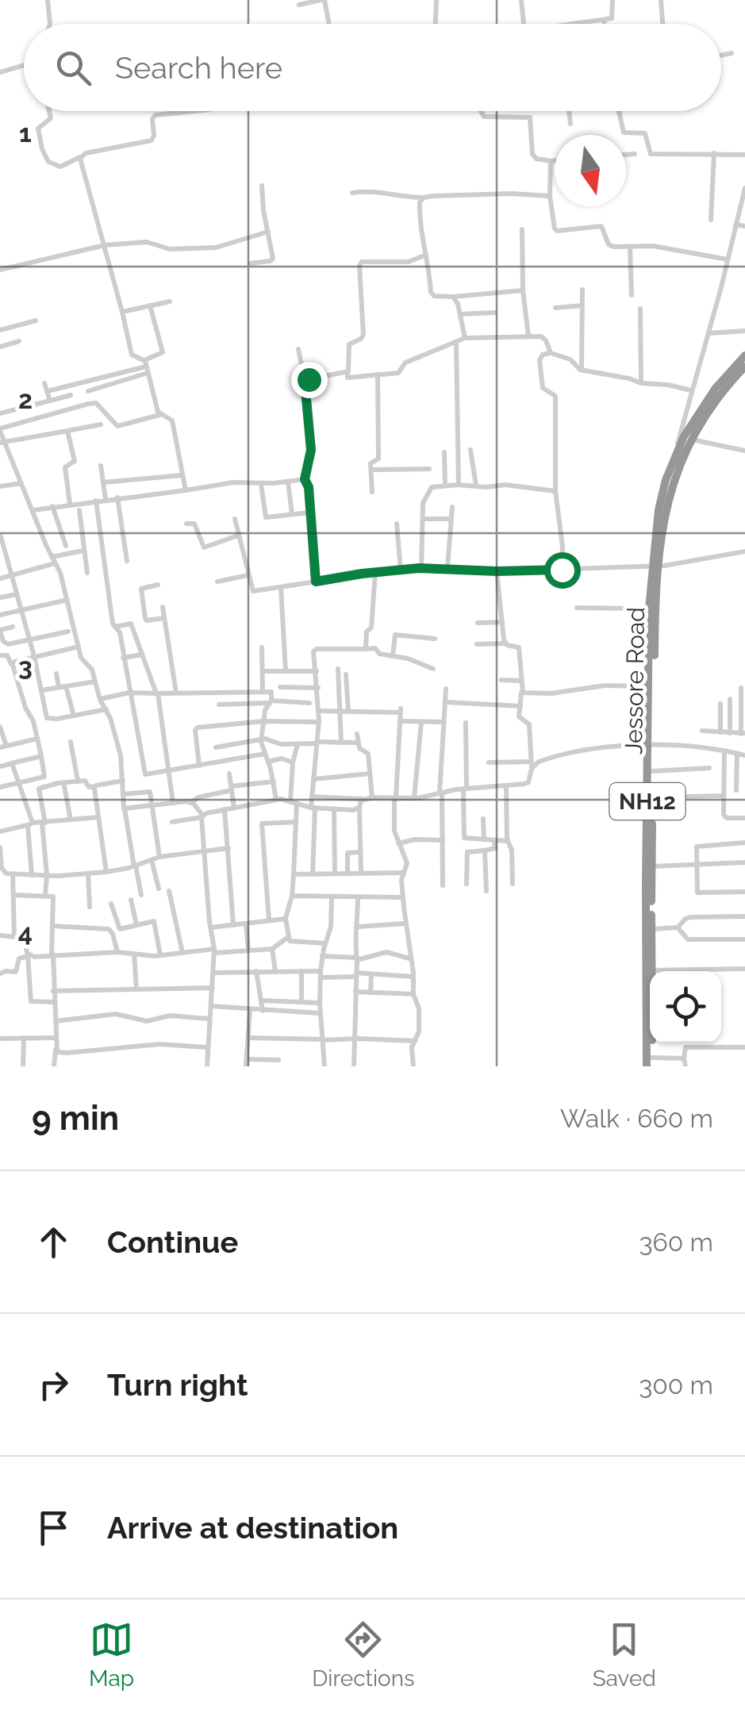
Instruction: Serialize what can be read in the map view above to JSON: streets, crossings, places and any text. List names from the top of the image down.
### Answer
{
  "streets": {
    "highway": ["Jessore Road", "NH12"]
  },
  "crossings": [
    ["Jessore Road", "NH12"]
  ],
  "north": "bottom",
  "page": {
    "search": "Search here",
    "heading": ["9 min", "Walk · 660 m"],
    "list": [
      ["Continue", "360 m"],
      ["Turn right", "300 m"],
      "Arrive at destination"
    ],
    "nav": ["Map", "Directions", "Saved"]
  },
  "grid": {
    "rows": [
      "1",
      "2",
      "3",
      "4"
    ]
  }
}
